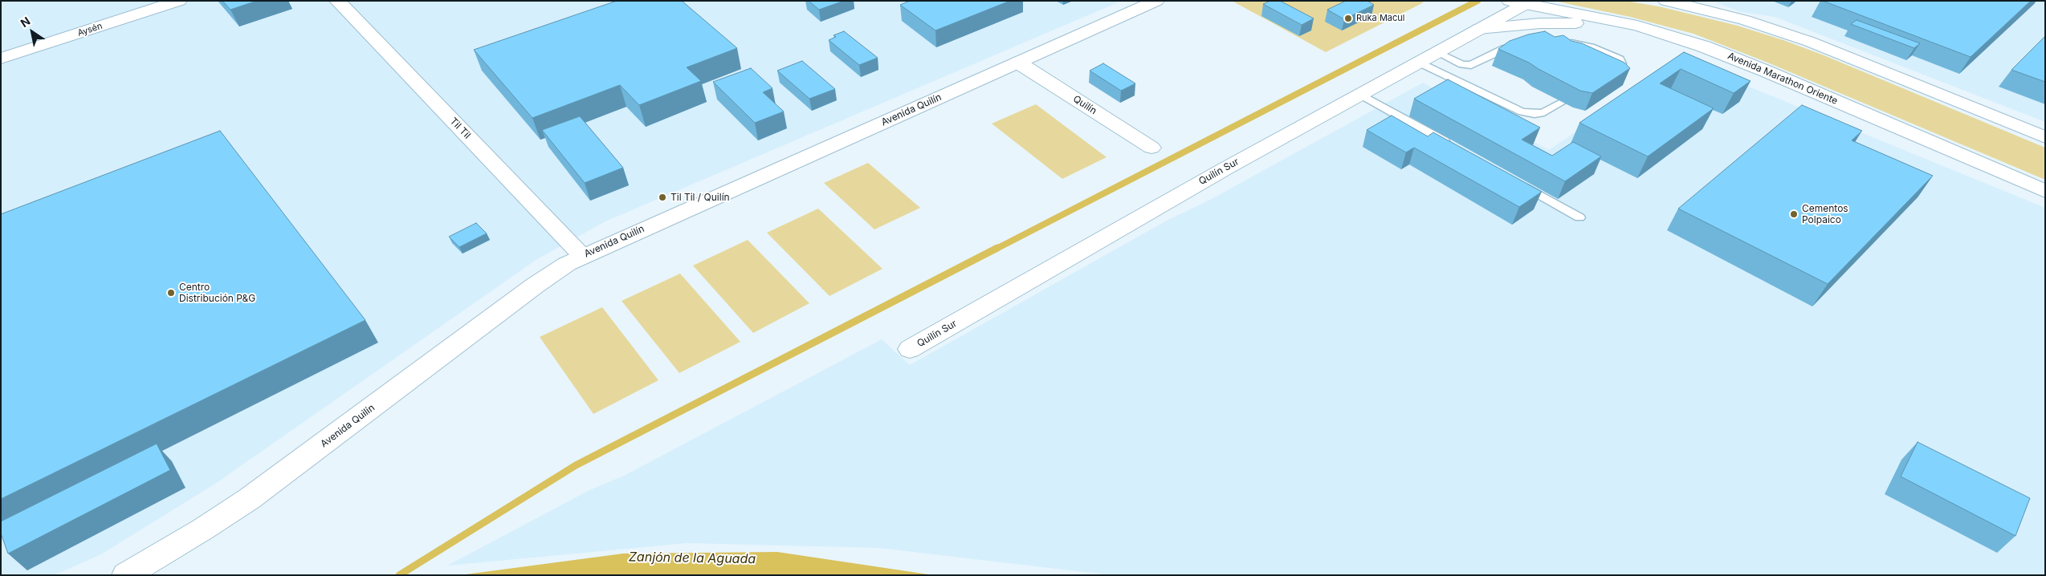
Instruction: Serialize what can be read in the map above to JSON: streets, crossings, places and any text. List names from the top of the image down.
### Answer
{
  "streets": {
    "main road": [
      "Aysén",
      "Avenida Marathon Oriente",
      "Quilín",
      "Avenida Quilín",
      "Til Til",
      "Quilín Sur"
    ]
  },
  "crossings": [
    ["Avenida Marathon Oriente", "Quilín Sur"],
    ["Quilín", "Avenida Quilín"],
    ["Avenida Quilín", "Til Til"]
  ],
  "water": ["Zanjón de la Aguada"],
  "places": [
    "Ruka Macul",
    "Til Til / Quilín",
    "Cementos Polpaico",
    "Centro Distribución P&G"
  ],
  "north": "top left"
}
